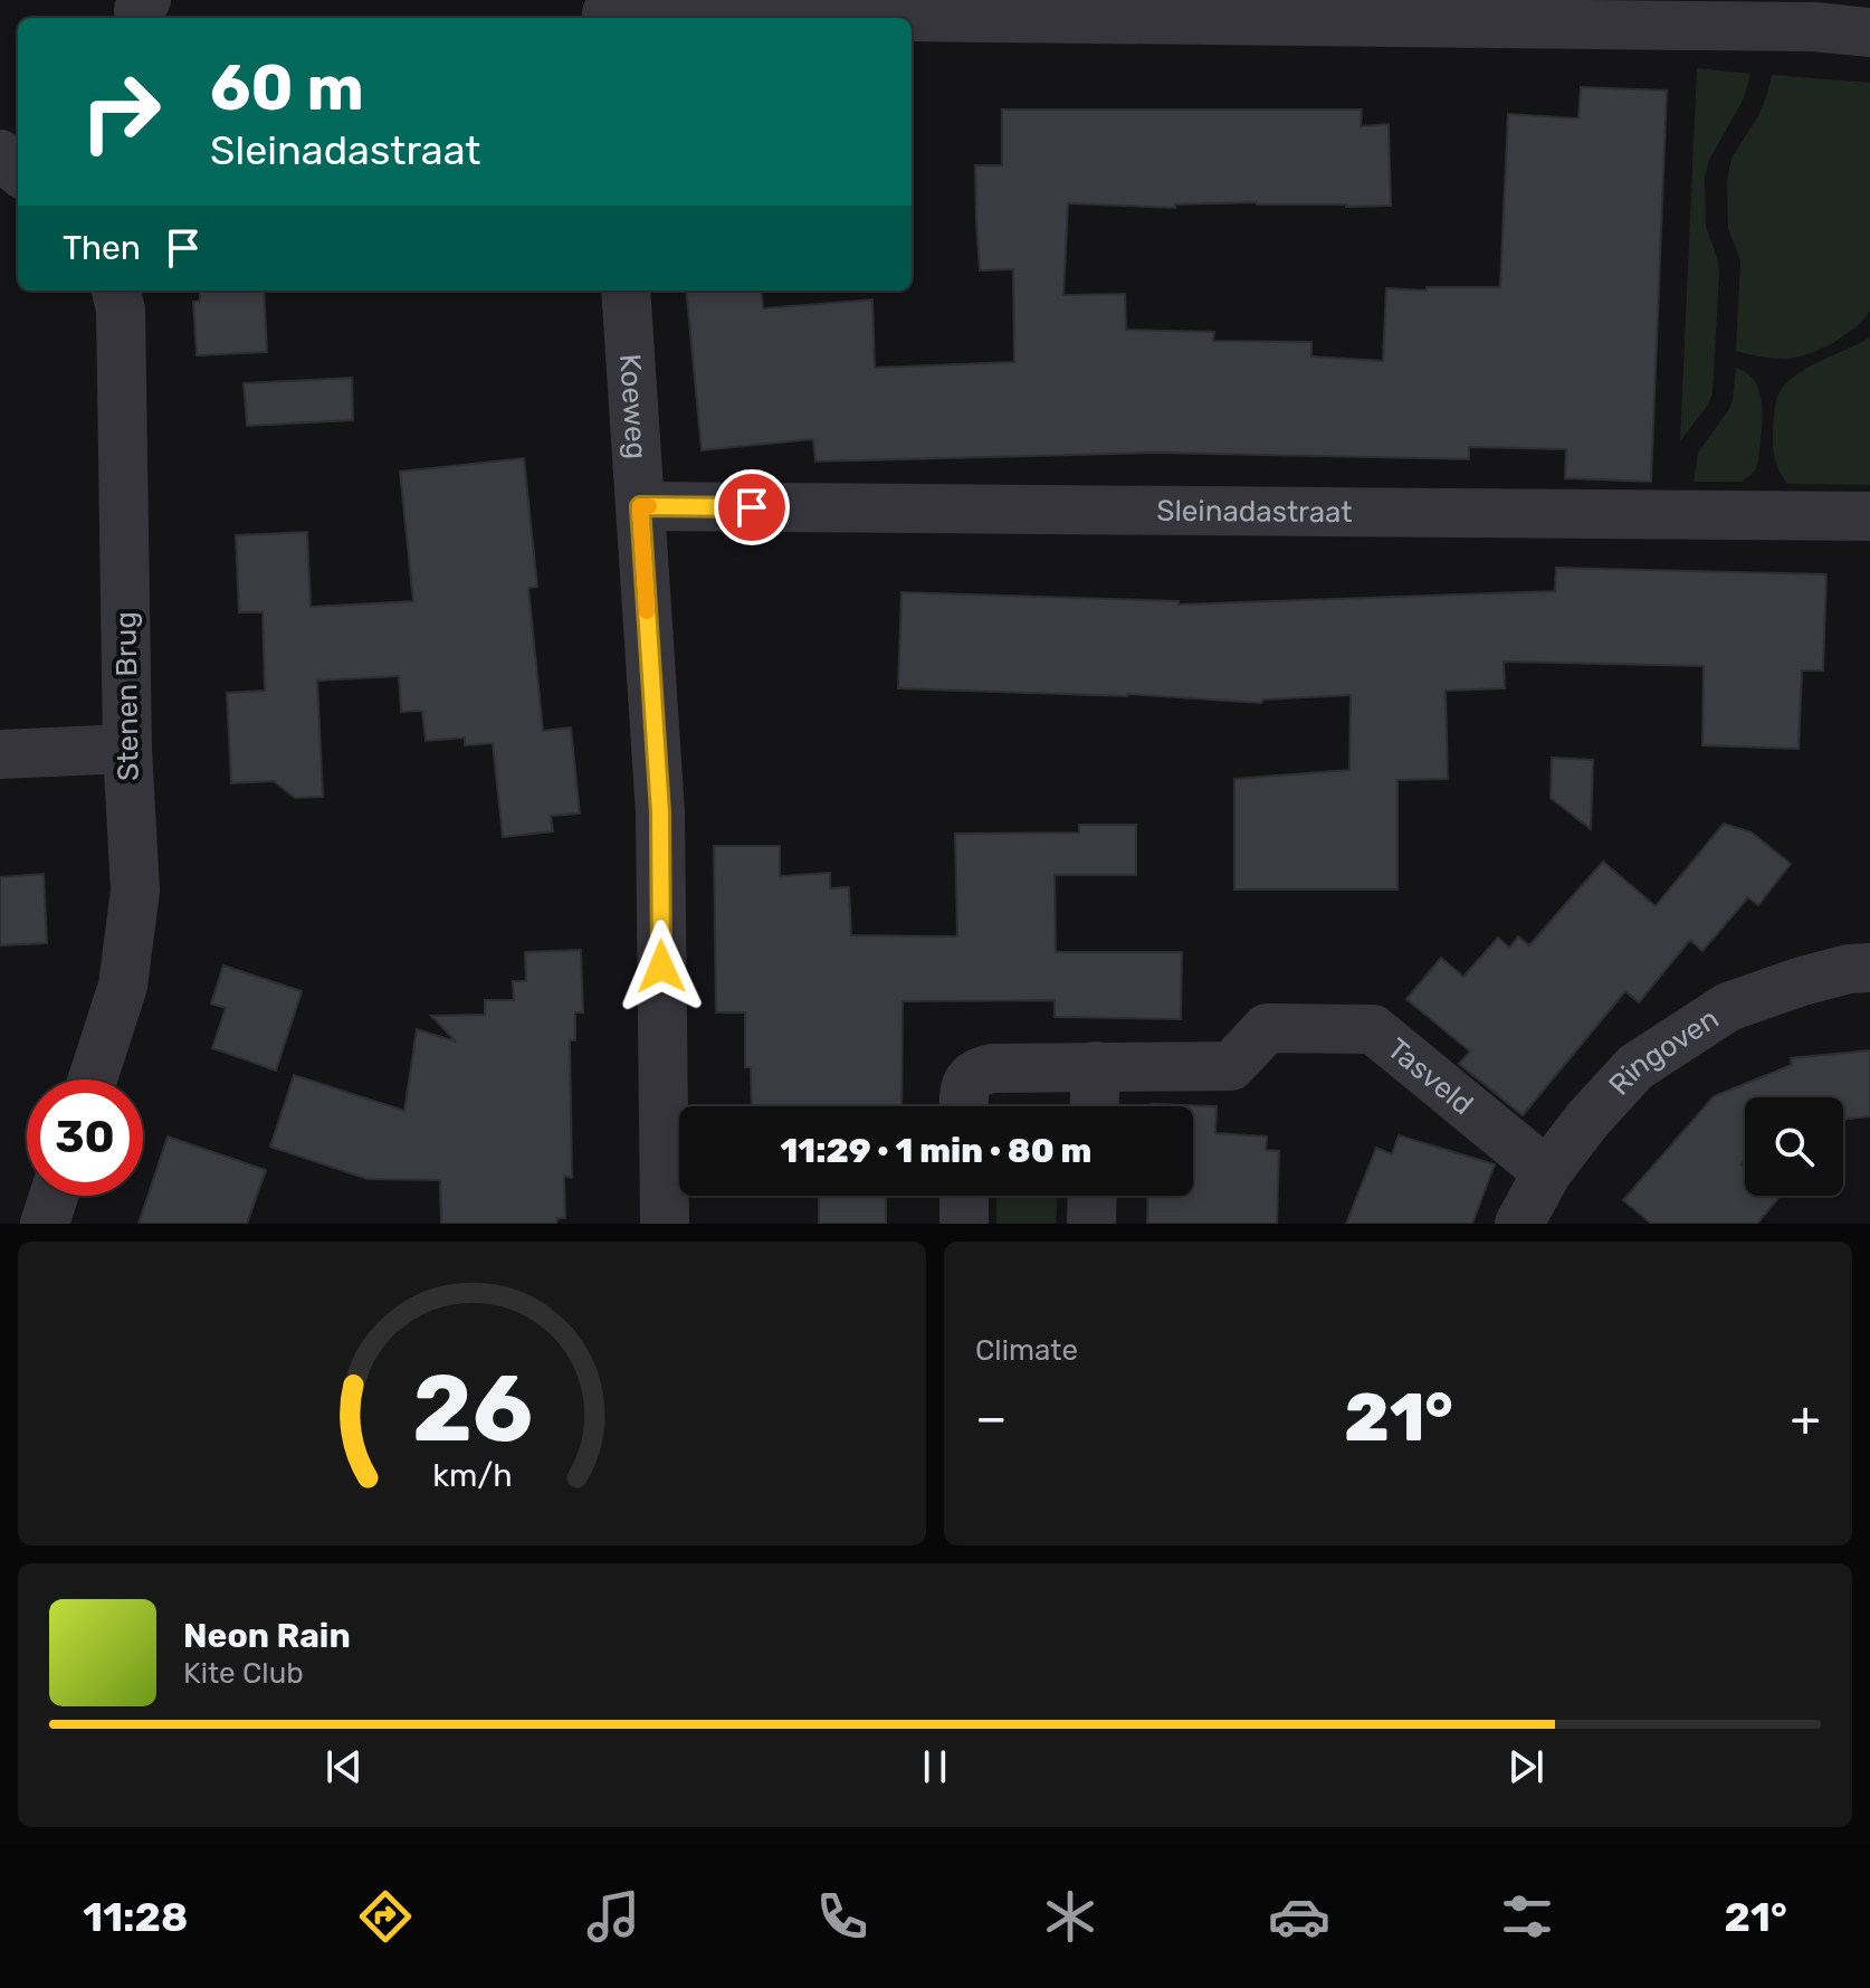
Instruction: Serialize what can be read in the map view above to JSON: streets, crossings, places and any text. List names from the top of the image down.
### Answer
{
  "streets": {
    "street": [
      "Koeweg",
      "Sleinadastraat",
      "Stenen Brug",
      "Ringoven",
      "Tasveld"
    ]
  },
  "crossings": [
    ["Koeweg", "Sleinadastraat"],
    ["Ringoven", "Tasveld"]
  ],
  "page": {
    "turn": ["60 m", "Sleinadastraat"],
    "then": "Then",
    "limit": "30",
    "trip": "11:29 · 1 min · 80 m",
    "tile": "Climate",
    "heat": ["−", "21°", "+"],
    "song": ["Neon Rain", "Kite Club"],
    "tabs": ["11:28", "21°"],
    "gauge": ["26", "km/h"]
  }
}
